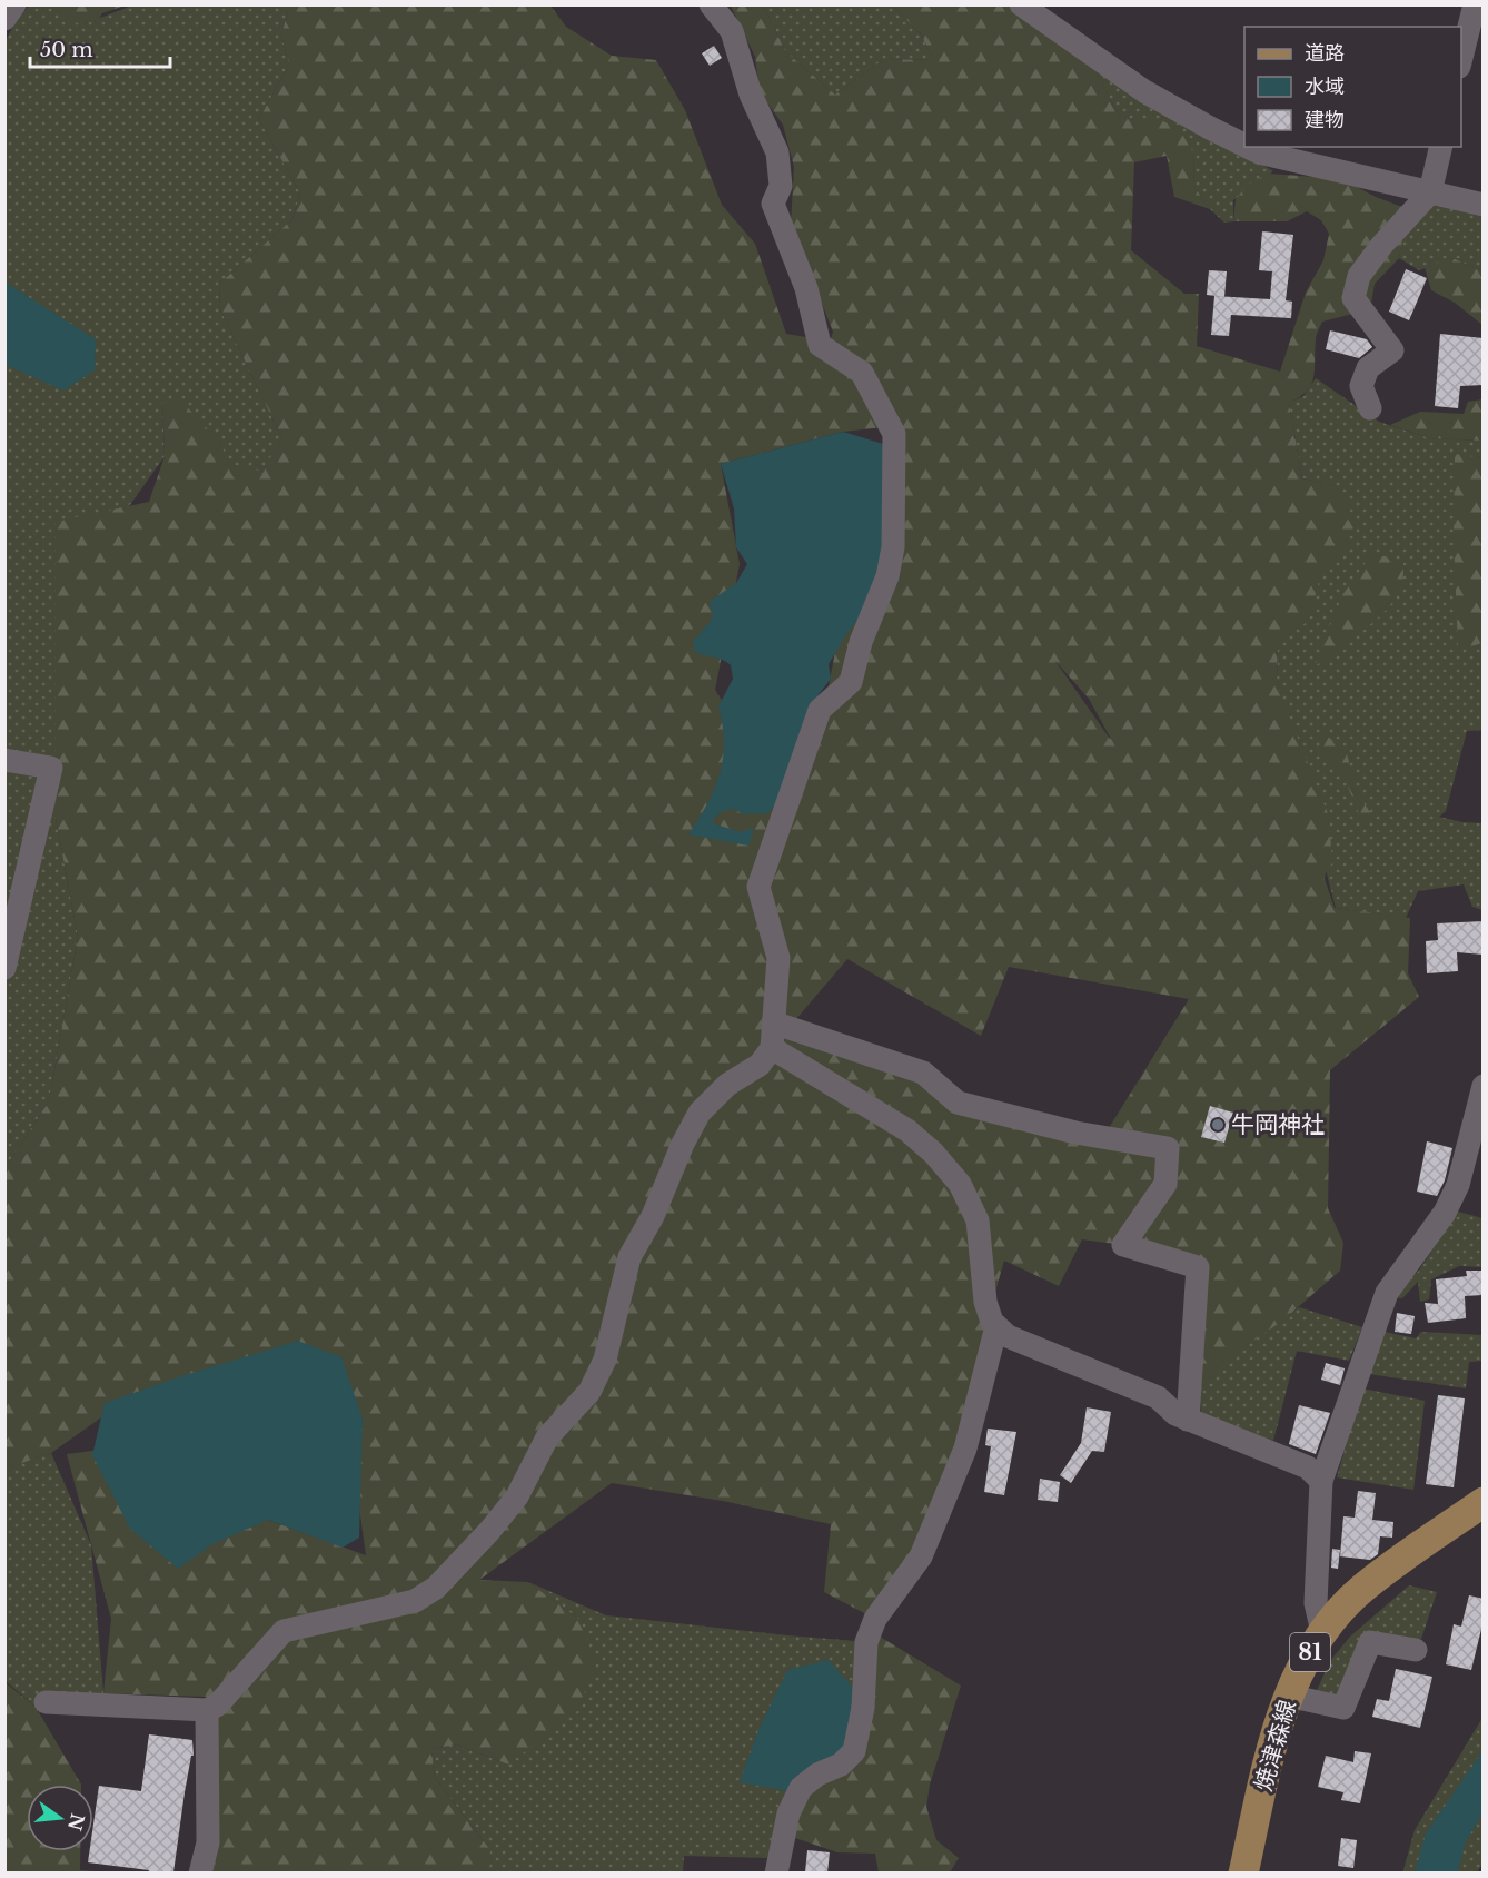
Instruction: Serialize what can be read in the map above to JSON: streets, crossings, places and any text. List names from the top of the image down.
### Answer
{
  "streets": {
    "main road": ["81", "焼津森線"]
  },
  "places": ["牛岡神社"],
  "legend": ["道路", "水域", "建物"],
  "scale_bar": "50 m",
  "north": "right"
}
